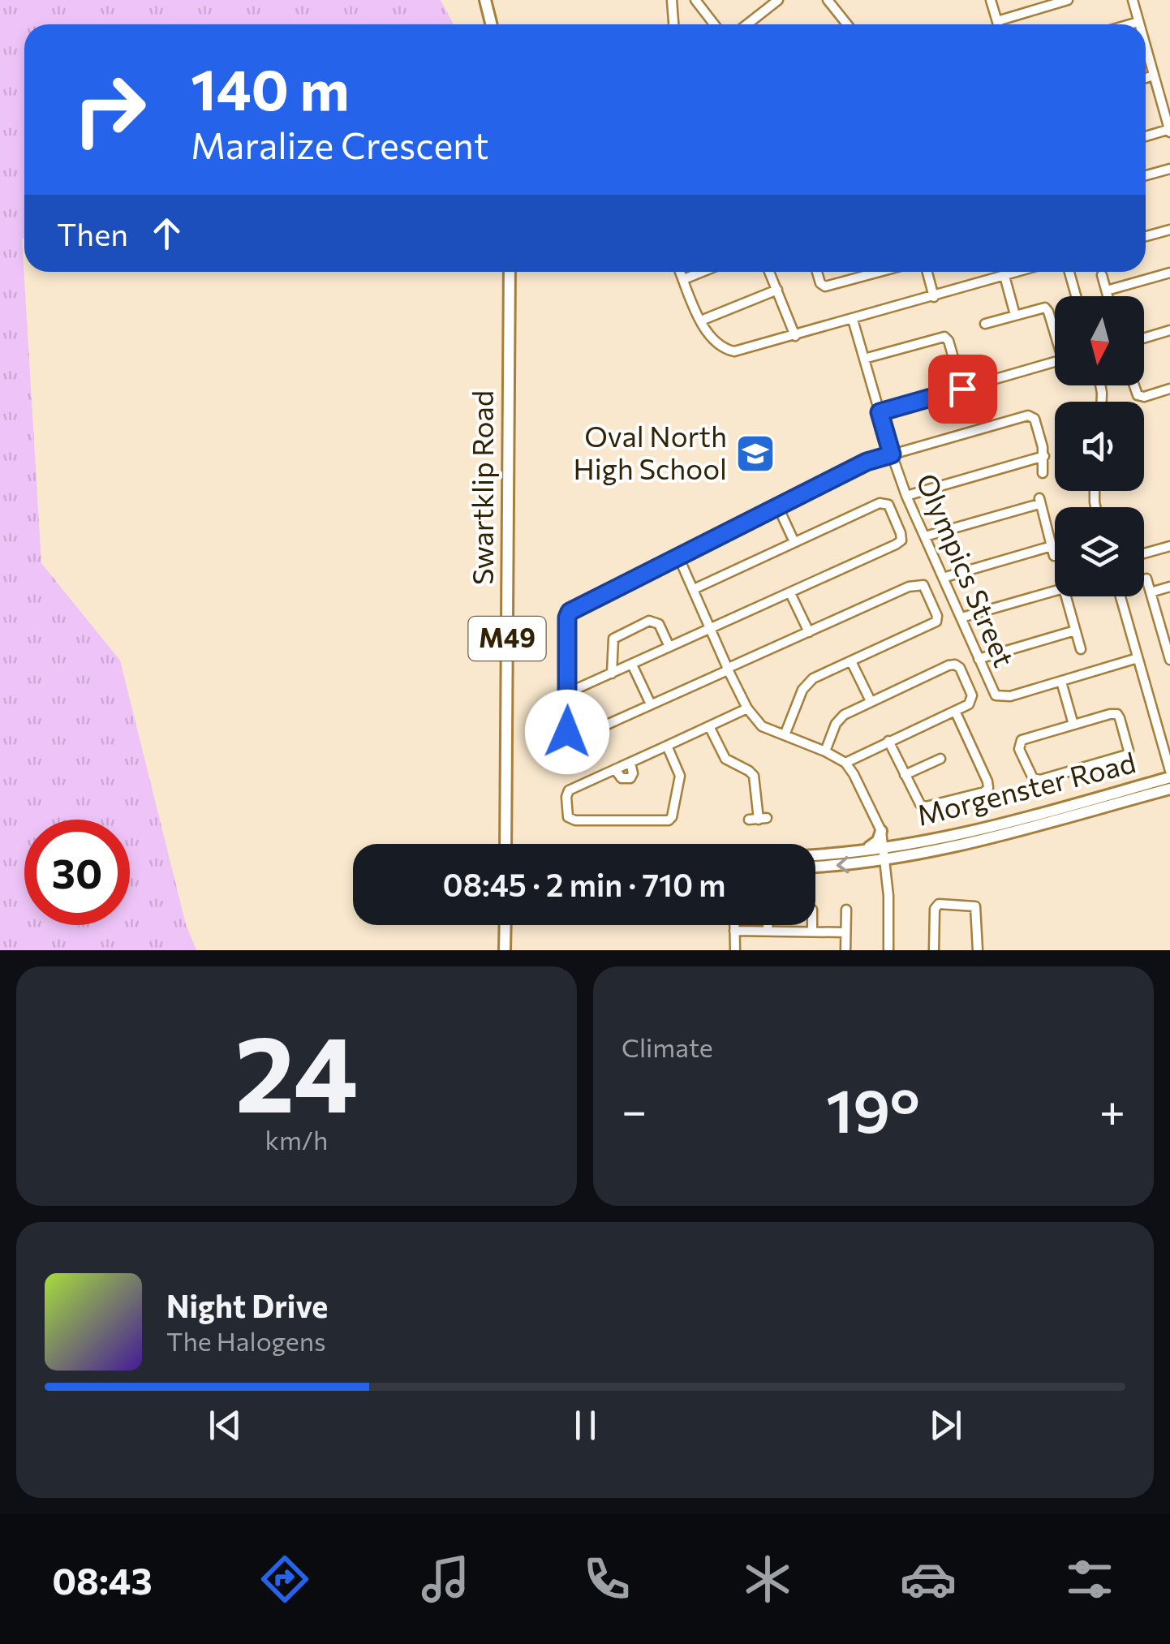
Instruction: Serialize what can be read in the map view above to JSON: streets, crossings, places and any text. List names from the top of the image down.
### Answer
{
  "streets": {
    "main road": ["Swartklip Road", "M49", "Morgenster Road"],
    "street": ["Olympics Street"]
  },
  "places": {
    "school or university": ["Oval North High School"]
  },
  "north": "bottom",
  "page": {
    "turn": ["140 m", "Maralize Crescent"],
    "then": "Then",
    "limit": "30",
    "trip": "08:45 · 2 min · 710 m",
    "tile": [
      ["24", "km/h"],
      "Climate"
    ],
    "heat": ["−", "19°", "+"],
    "song": ["Night Drive", "The Halogens"],
    "tabs": "08:43"
  }
}
